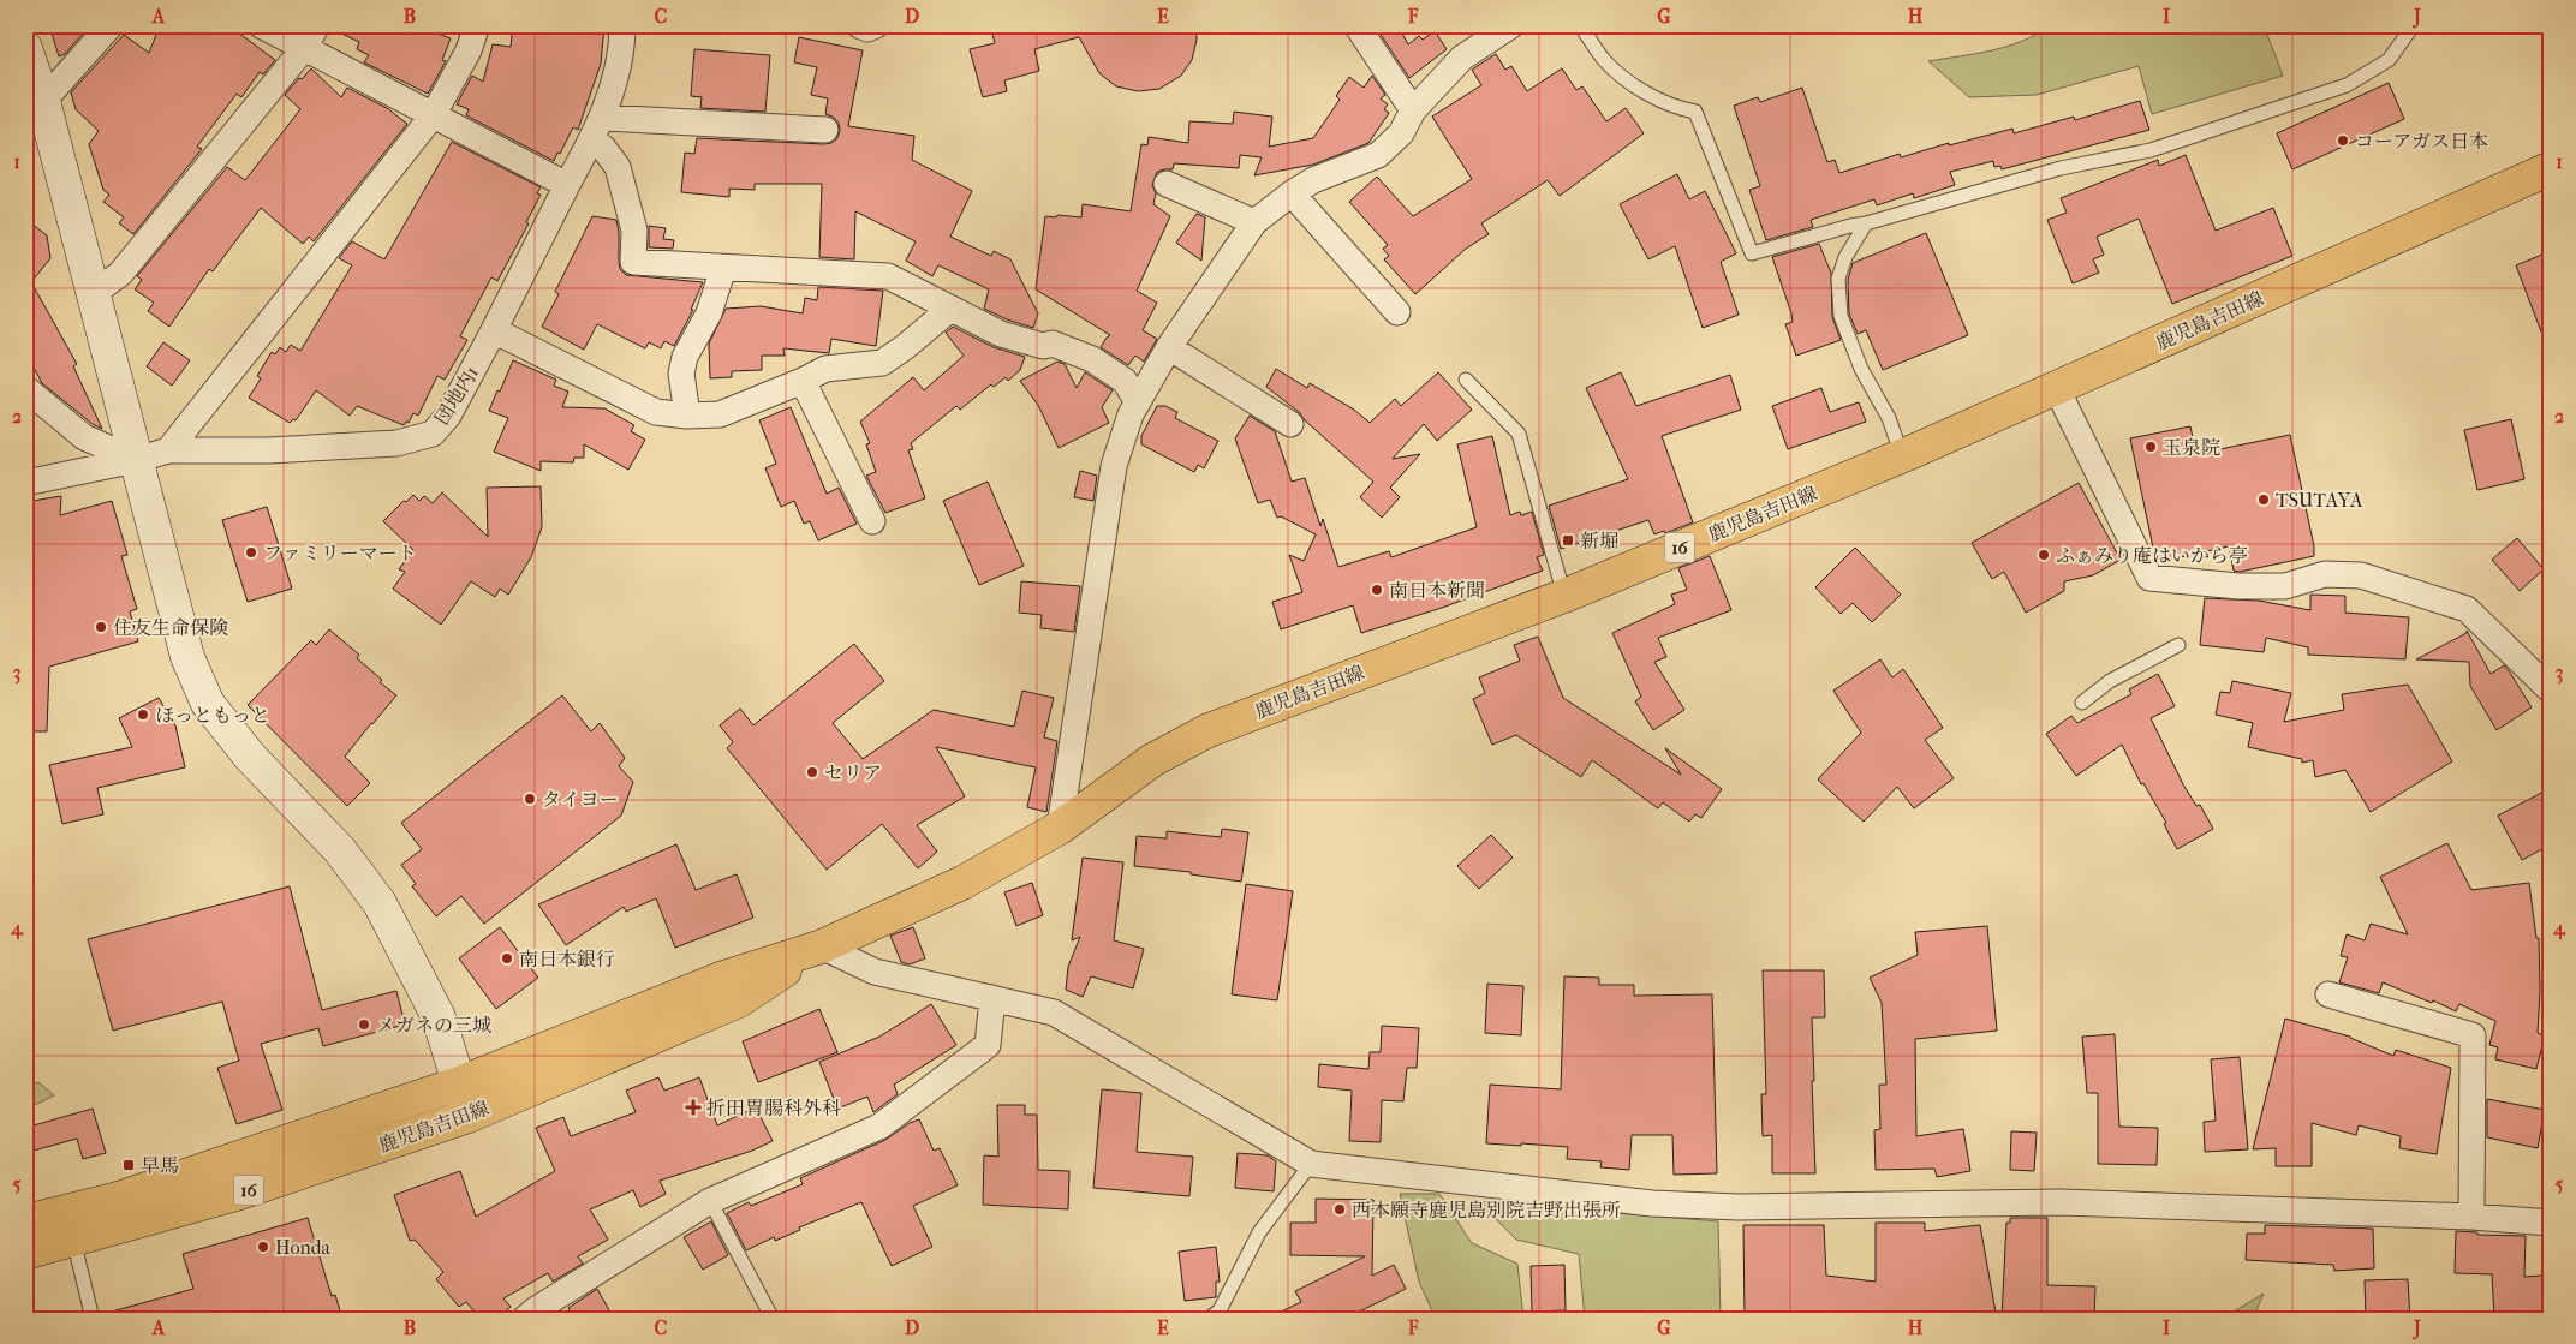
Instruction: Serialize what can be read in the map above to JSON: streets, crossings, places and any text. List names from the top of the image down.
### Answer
{
  "streets": {
    "main road": ["鹿児島吉田線", "16"],
    "street": ["団地内1"]
  },
  "places": {
    "other": [
      "コーアガス日本",
      "玉泉院",
      "TSUTAYA",
      "ファミリーマート",
      "ふぁみり庵はいから亭",
      "南日本新聞",
      "住友生命保険",
      "ほっともっと",
      "セリア",
      "タイヨー",
      "南日本銀行",
      "メガネの三城",
      "西本願寺鹿児島別院吉野出張所",
      "Honda"
    ],
    "transit": ["新堀", "早馬"],
    "health": ["折田胃腸科外科"]
  },
  "grid": {
    "columns": [
      "A",
      "B",
      "C",
      "D",
      "E",
      "F",
      "G",
      "H",
      "I",
      "J"
    ],
    "rows": [
      "1",
      "2",
      "3",
      "4",
      "5"
    ]
  }
}
